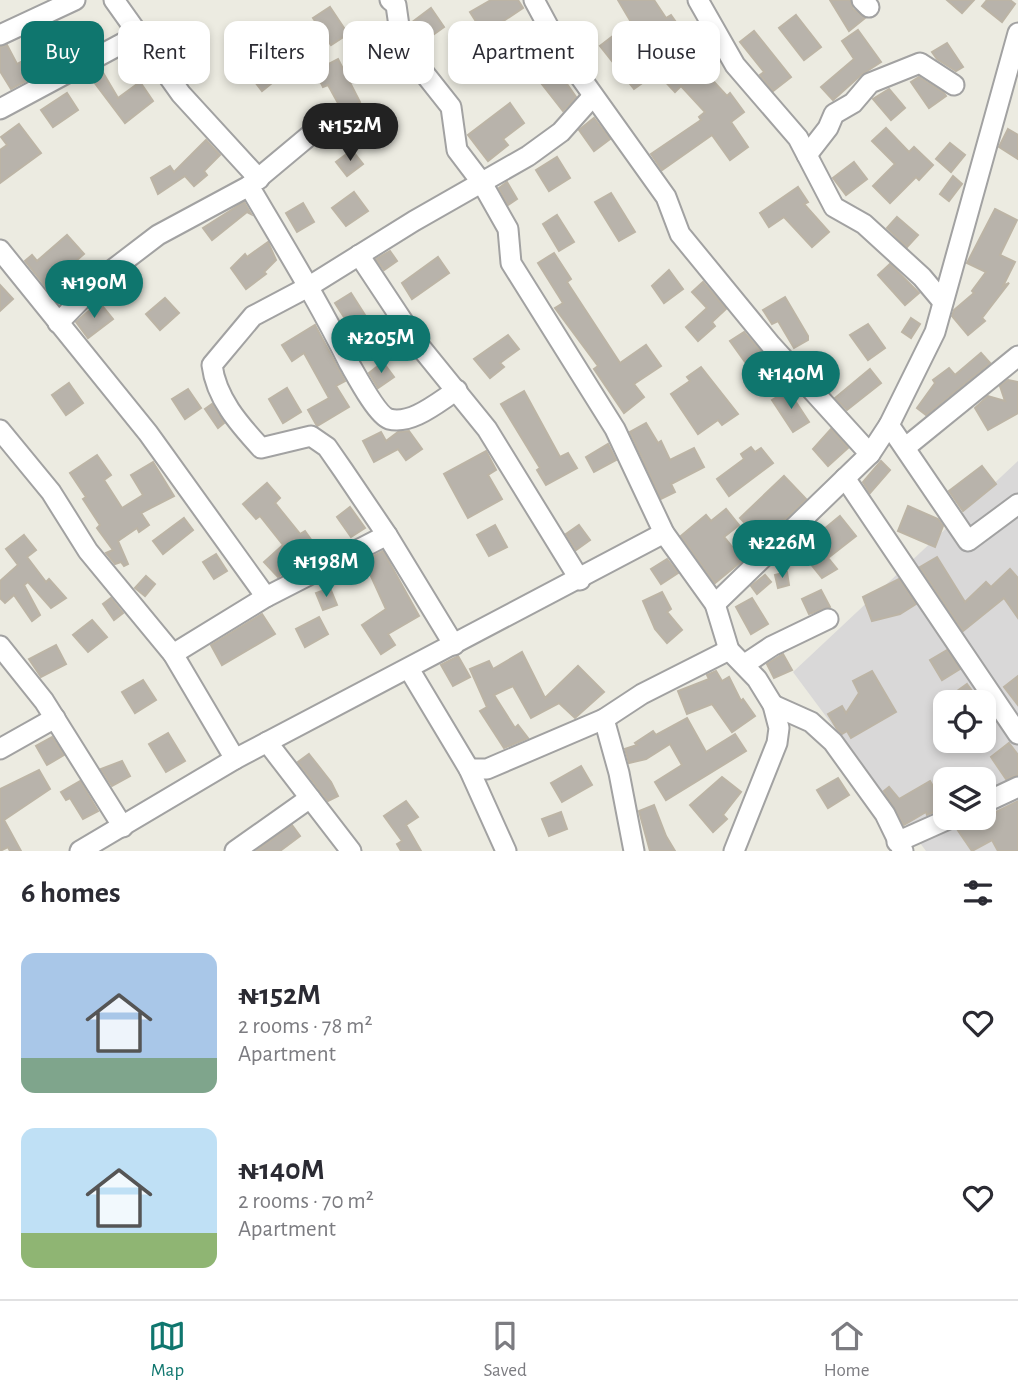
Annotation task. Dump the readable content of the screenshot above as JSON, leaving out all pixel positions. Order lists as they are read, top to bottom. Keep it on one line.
{"page":{"chip":["Buy","Rent","Filters","New","Apartment","House"],"price":["₦152M","₦190M","₦205M","₦140M","₦226M","₦198M"],"heading":"6 homes","list":[{"name":"₦152M","note":"2 rooms · 78 m² · Apartment"},{"name":"₦140M","note":"2 rooms · 70 m² · Apartment"}],"tabs":["Map","Saved","Home"]}}
